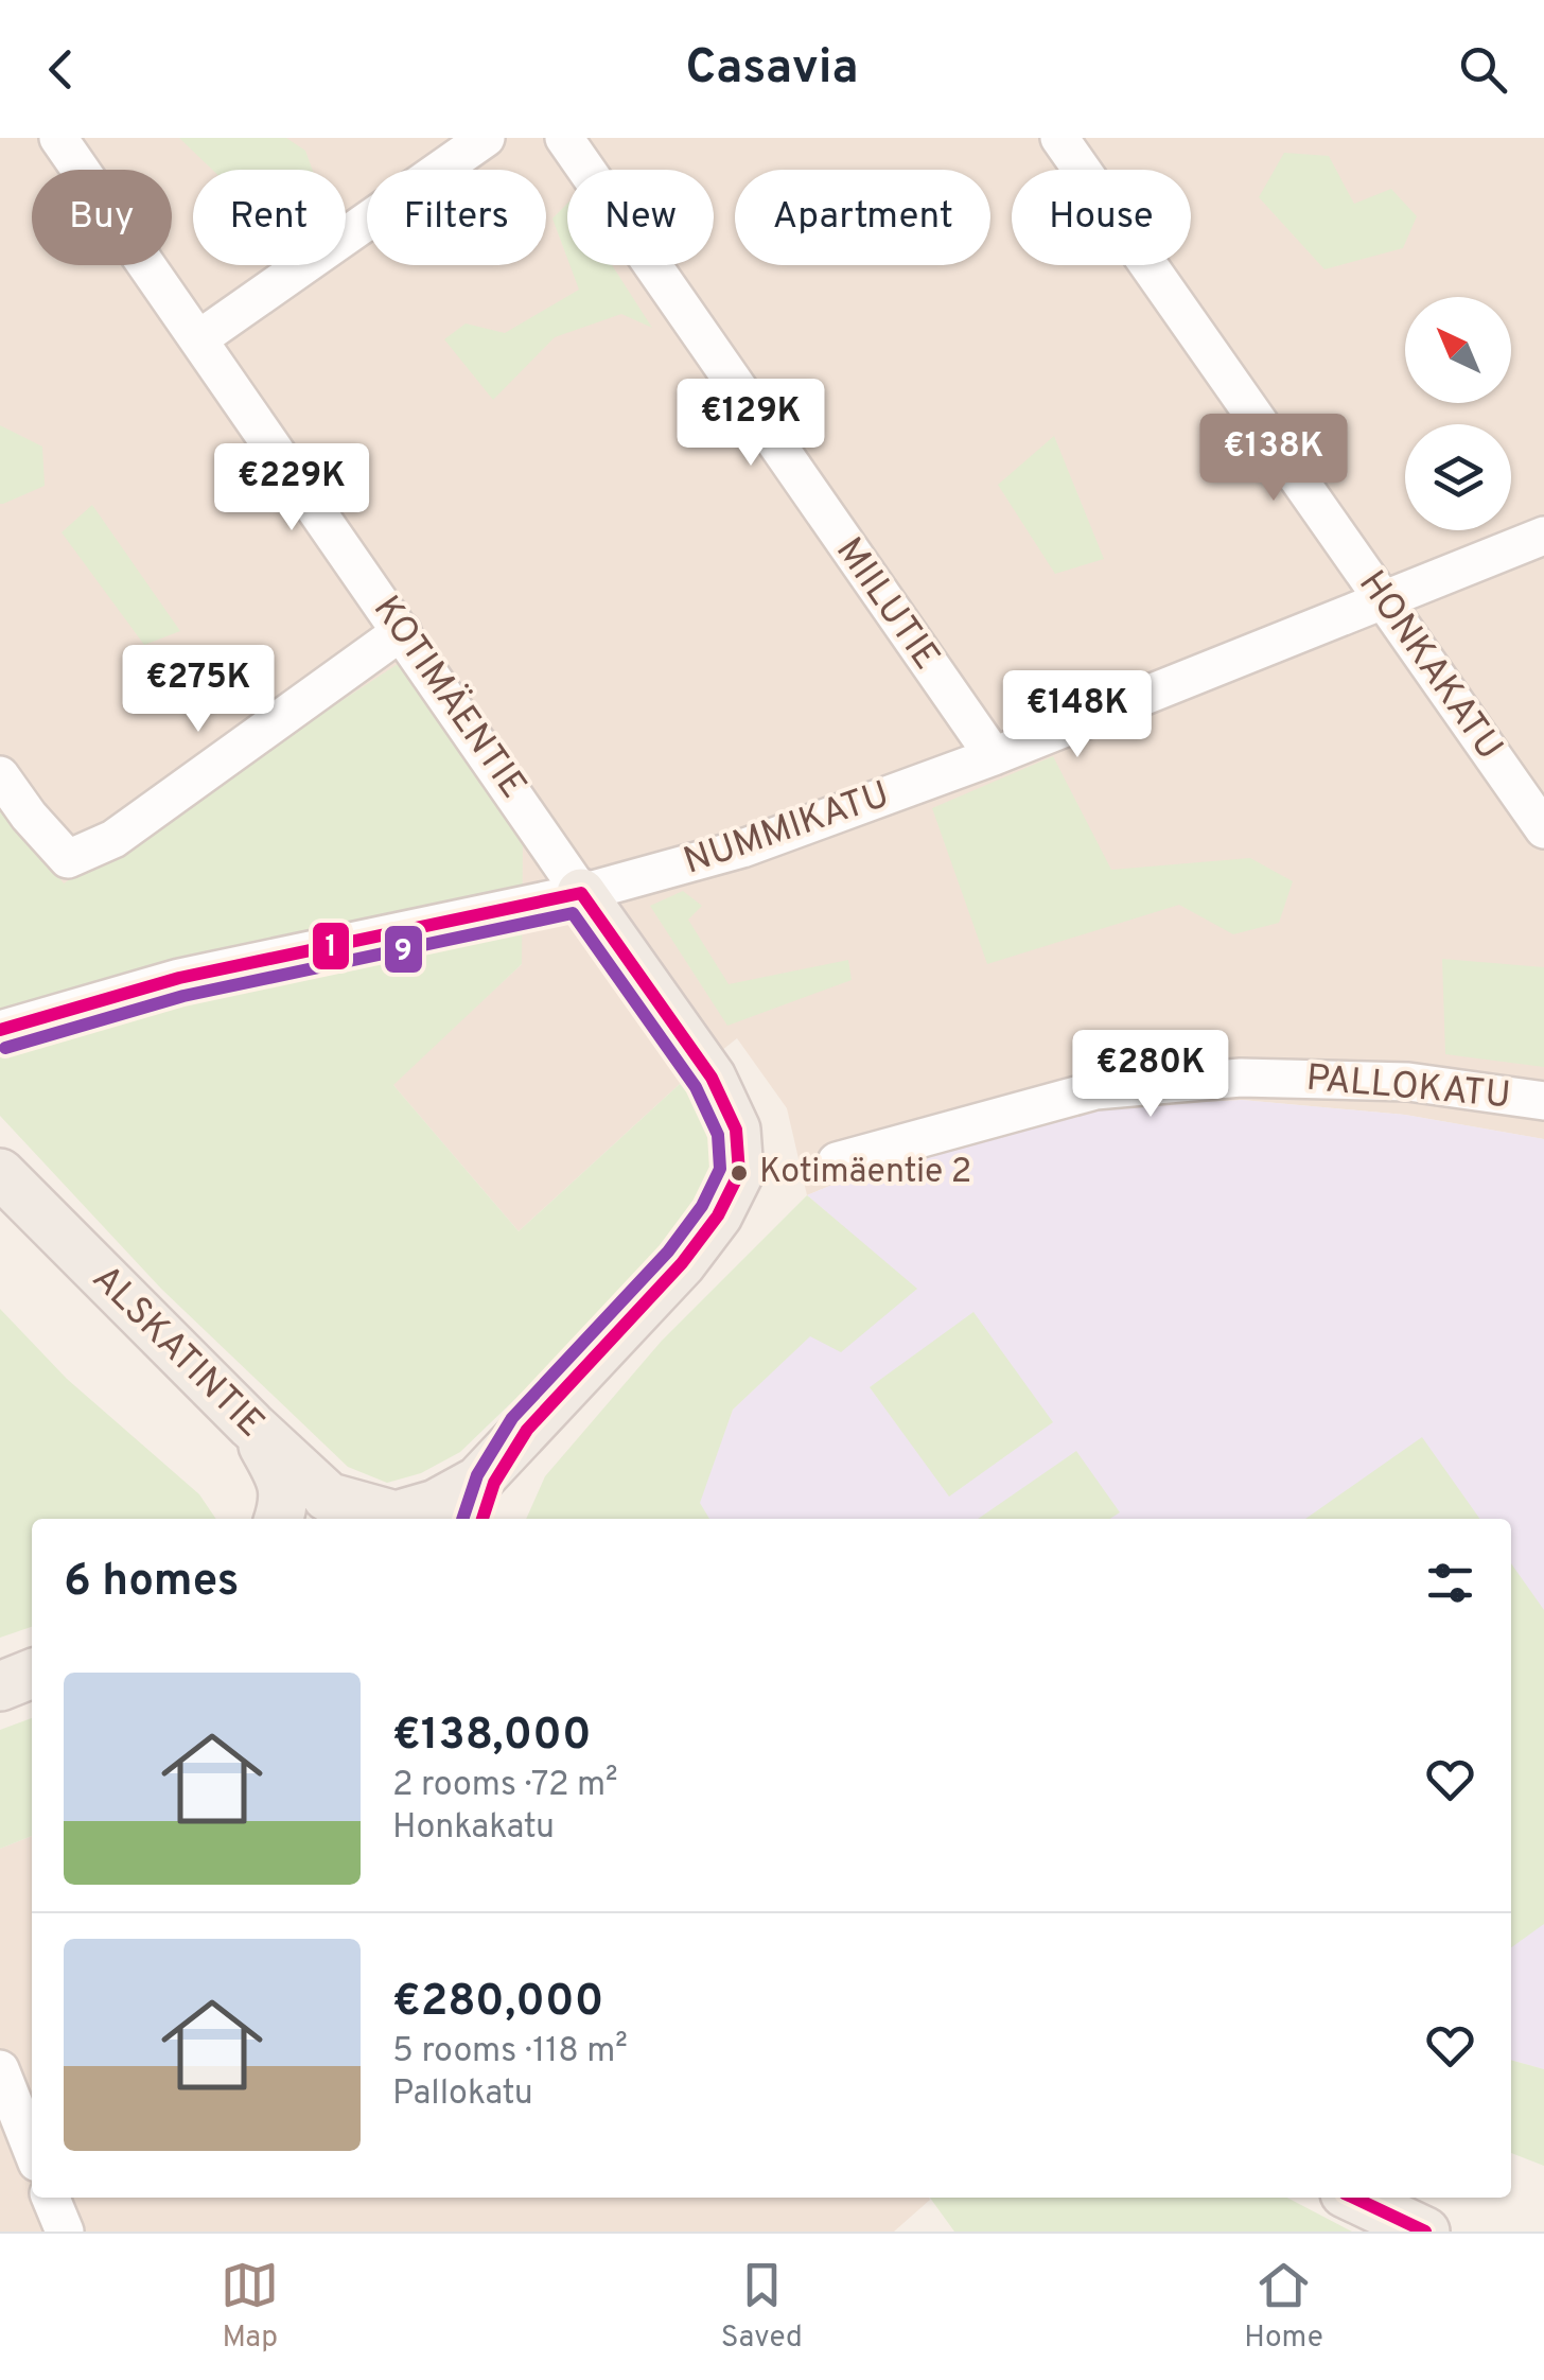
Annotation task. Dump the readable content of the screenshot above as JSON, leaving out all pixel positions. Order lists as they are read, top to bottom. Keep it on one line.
{"streets":{"main road":["ALSKATINTIE"],"street":["MIILUTIE","HONKAKATU","KOTIMÄENTIE","NUMMIKATU","PALLOKATU"]},"crossings":[["MIILUTIE","NUMMIKATU"],["HONKAKATU","NUMMIKATU"],["KOTIMÄENTIE","NUMMIKATU"]],"places":["Kotimäentie 2"],"lines":["transit line 1","transit line 9"],"north":"top left","page":{"header":"Casavia","chip":["Buy","Rent","Filters","New","Apartment","House"],"price":["€129K","€138K","€229K","€275K","€148K","€280K"],"heading":"6 homes","list":[{"name":"€138,000","note":"2 rooms · 72 m² · Honkakatu"},{"name":"€280,000","note":"5 rooms · 118 m² · Pallokatu"}],"tabs":["Map","Saved","Home"]}}
